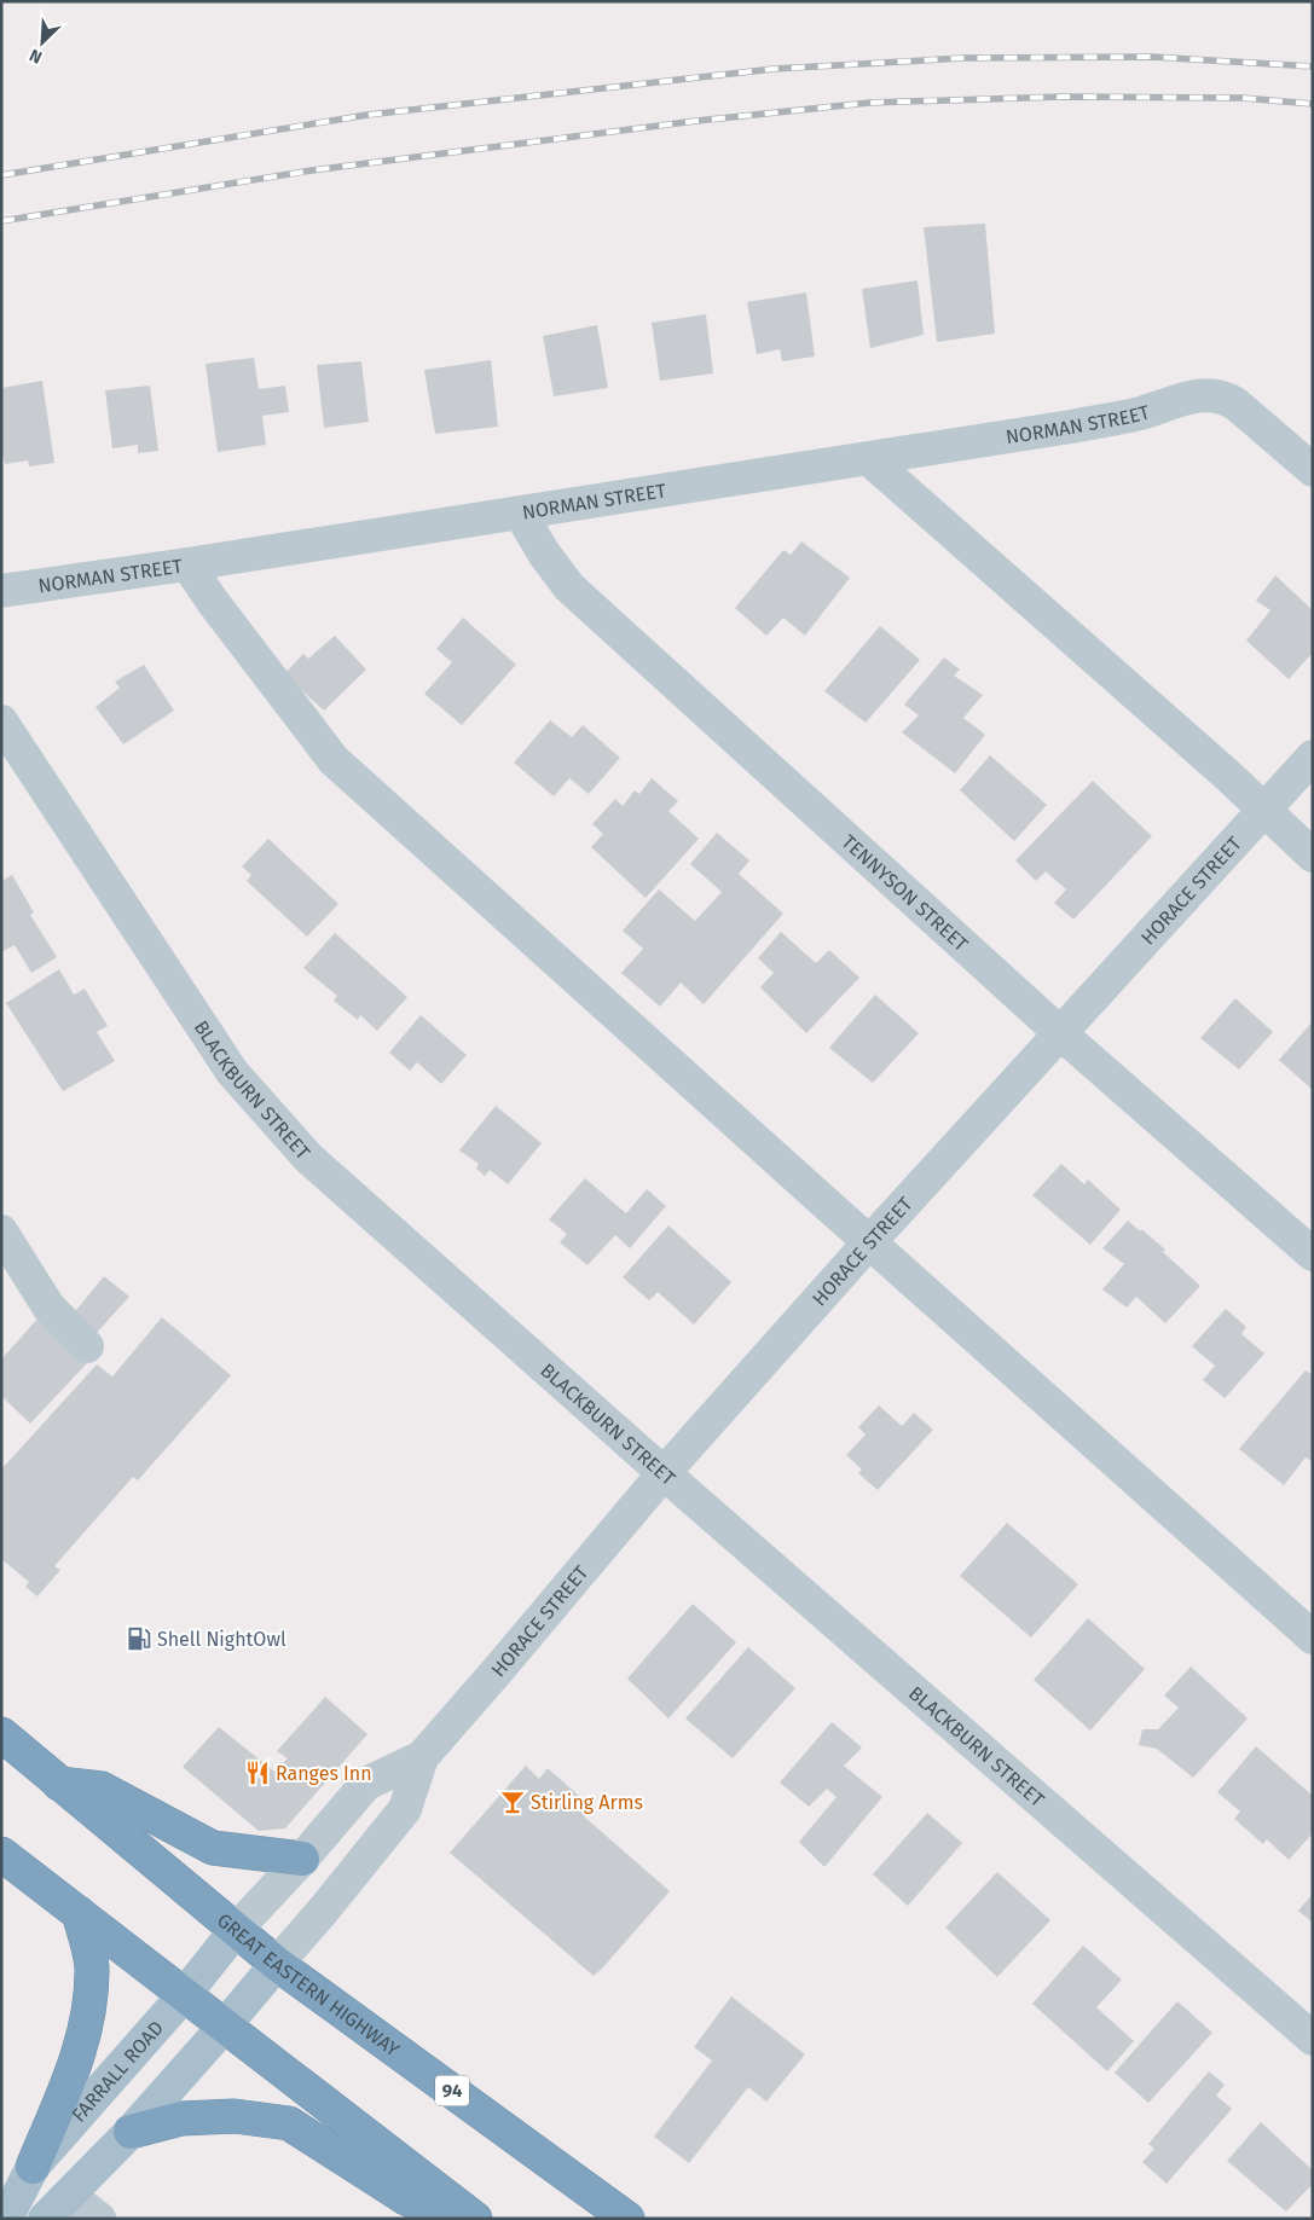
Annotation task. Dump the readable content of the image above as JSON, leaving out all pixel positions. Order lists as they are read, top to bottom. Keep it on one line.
{"streets":{"highway":["GREAT EASTERN HIGHWAY","94"],"main road":["FARRALL ROAD"],"street":["NORMAN STREET","HORACE STREET","TENNYSON STREET","BLACKBURN STREET"]},"crossings":[["NORMAN STREET","TENNYSON STREET"],["HORACE STREET","TENNYSON STREET"],["HORACE STREET","BLACKBURN STREET"],["HORACE STREET","GREAT EASTERN HIGHWAY"],["HORACE STREET","FARRALL ROAD"],["GREAT EASTERN HIGHWAY","FARRALL ROAD"]],"places":{"fuel station":["Shell NightOwl"],"restaurant":["Ranges Inn"],"bar":["Stirling Arms"]},"north":"bottom left"}
